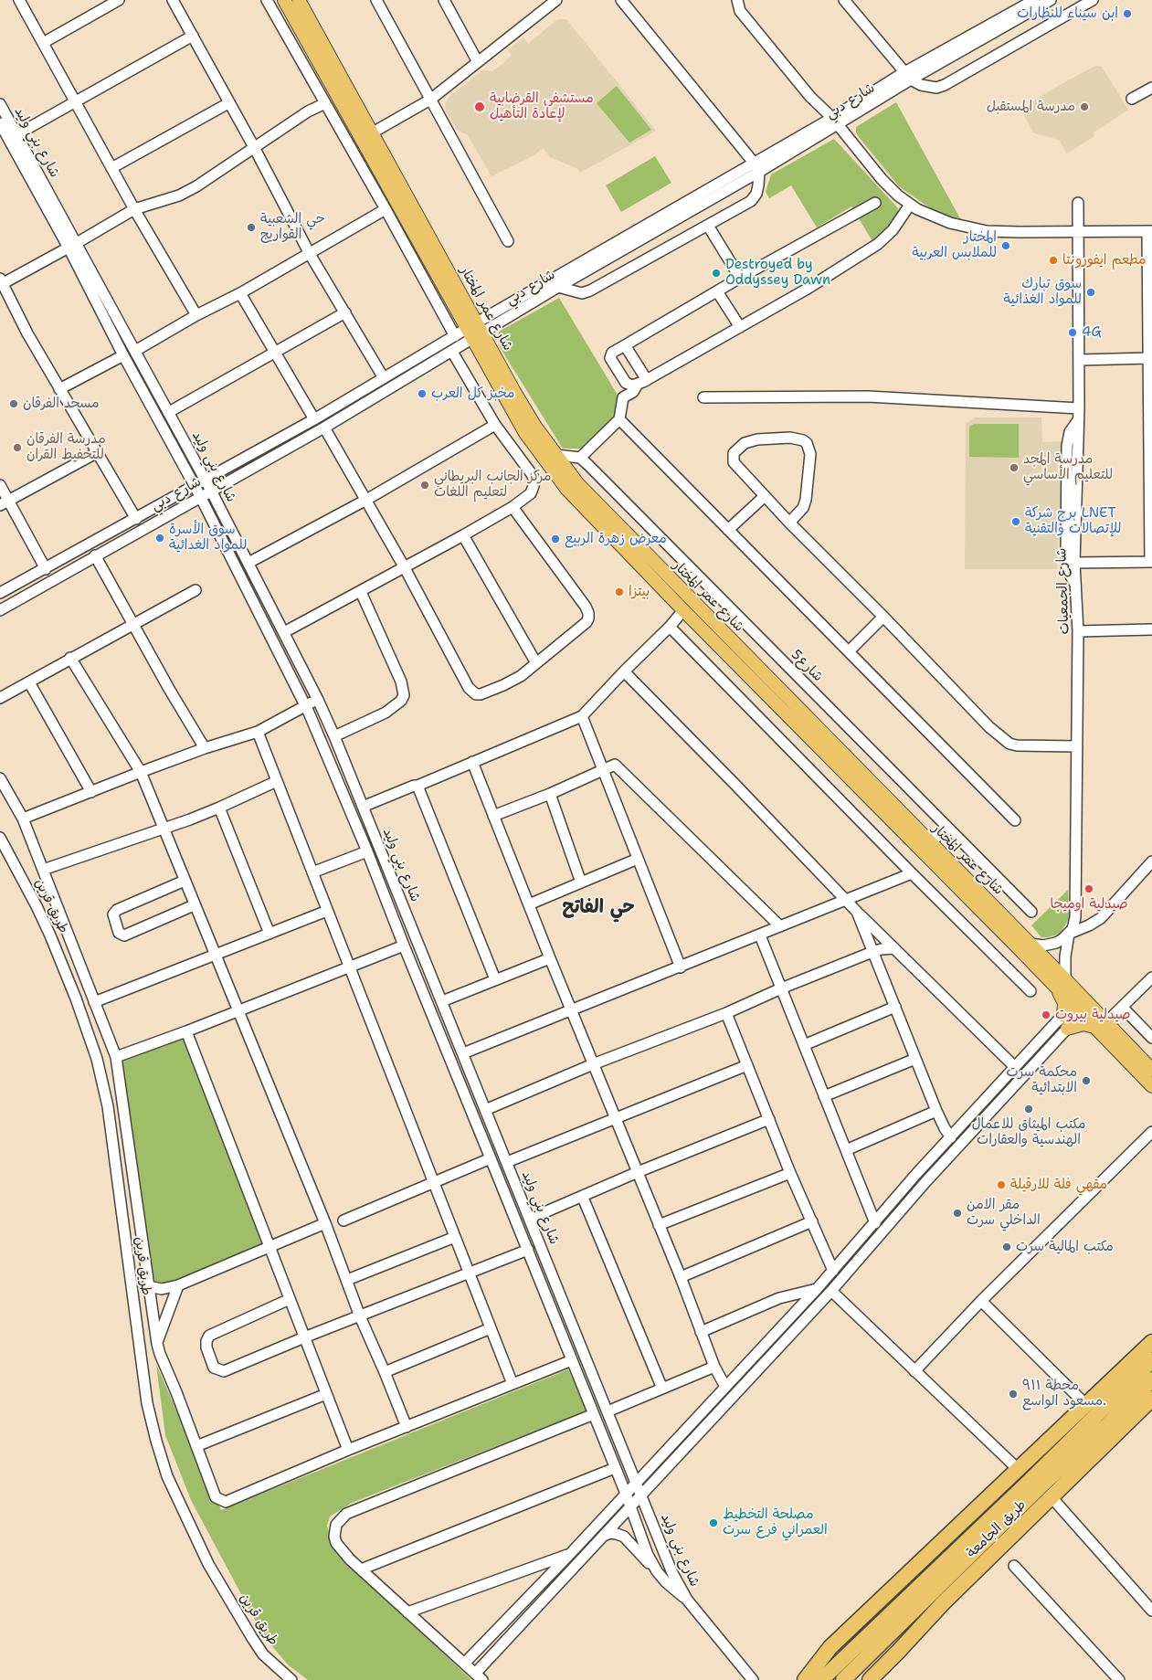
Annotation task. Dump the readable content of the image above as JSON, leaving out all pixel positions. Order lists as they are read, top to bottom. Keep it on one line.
{"streets":{"highway":["طريق الجامعة"],"main road":["شارع عمر المختار"],"street":["شارع دبي","شارع بني وليد","شارع الجمعيات","شارع5","طريق قرين"]},"crossings":[["شارع دبي","شارع بني وليد"],["شارع دبي","شارع عمر المختار"],["شارع عمر المختار","شارع الجمعيات"]],"districts":["حي الفاتح"],"places":["ابن سيناء للنظارات","مستشفي القرضابية لإعادة التأهيل","مدرسة المستقبل","حي الشعبية القواريج","المختار للملابس العربية","مطعم ايفورونتا","Destroyed by Oddyssey Dawn","سوق تبارك للمواد الغذائية","4G","مخبز كل العرب","مسحد الفرقان","مدرسة الفرقان للتحفيط القران","مدرسة المجد للتعليم الأساسي","مركز الجانب البريطاني لتعليم اللغات","برج شركة LNET للإتصالات والتقنية","سوق الأسرة للمواد الغدائية","معرض زهرة الربيع","بيتزا","صيدلية اوميجا","صيدلية بيروت","محكمة سرت الابتدائية","مكتب الميثاق للاعمال الهندسية والعقارات","مقهي فلة للارقيلة","مقر الامن الداخلي سرت","مكتب المالية سرت","محطة ٩١١ مسعود الواسع.","مصلحة التخطيط العمراني فرع سرت"]}
